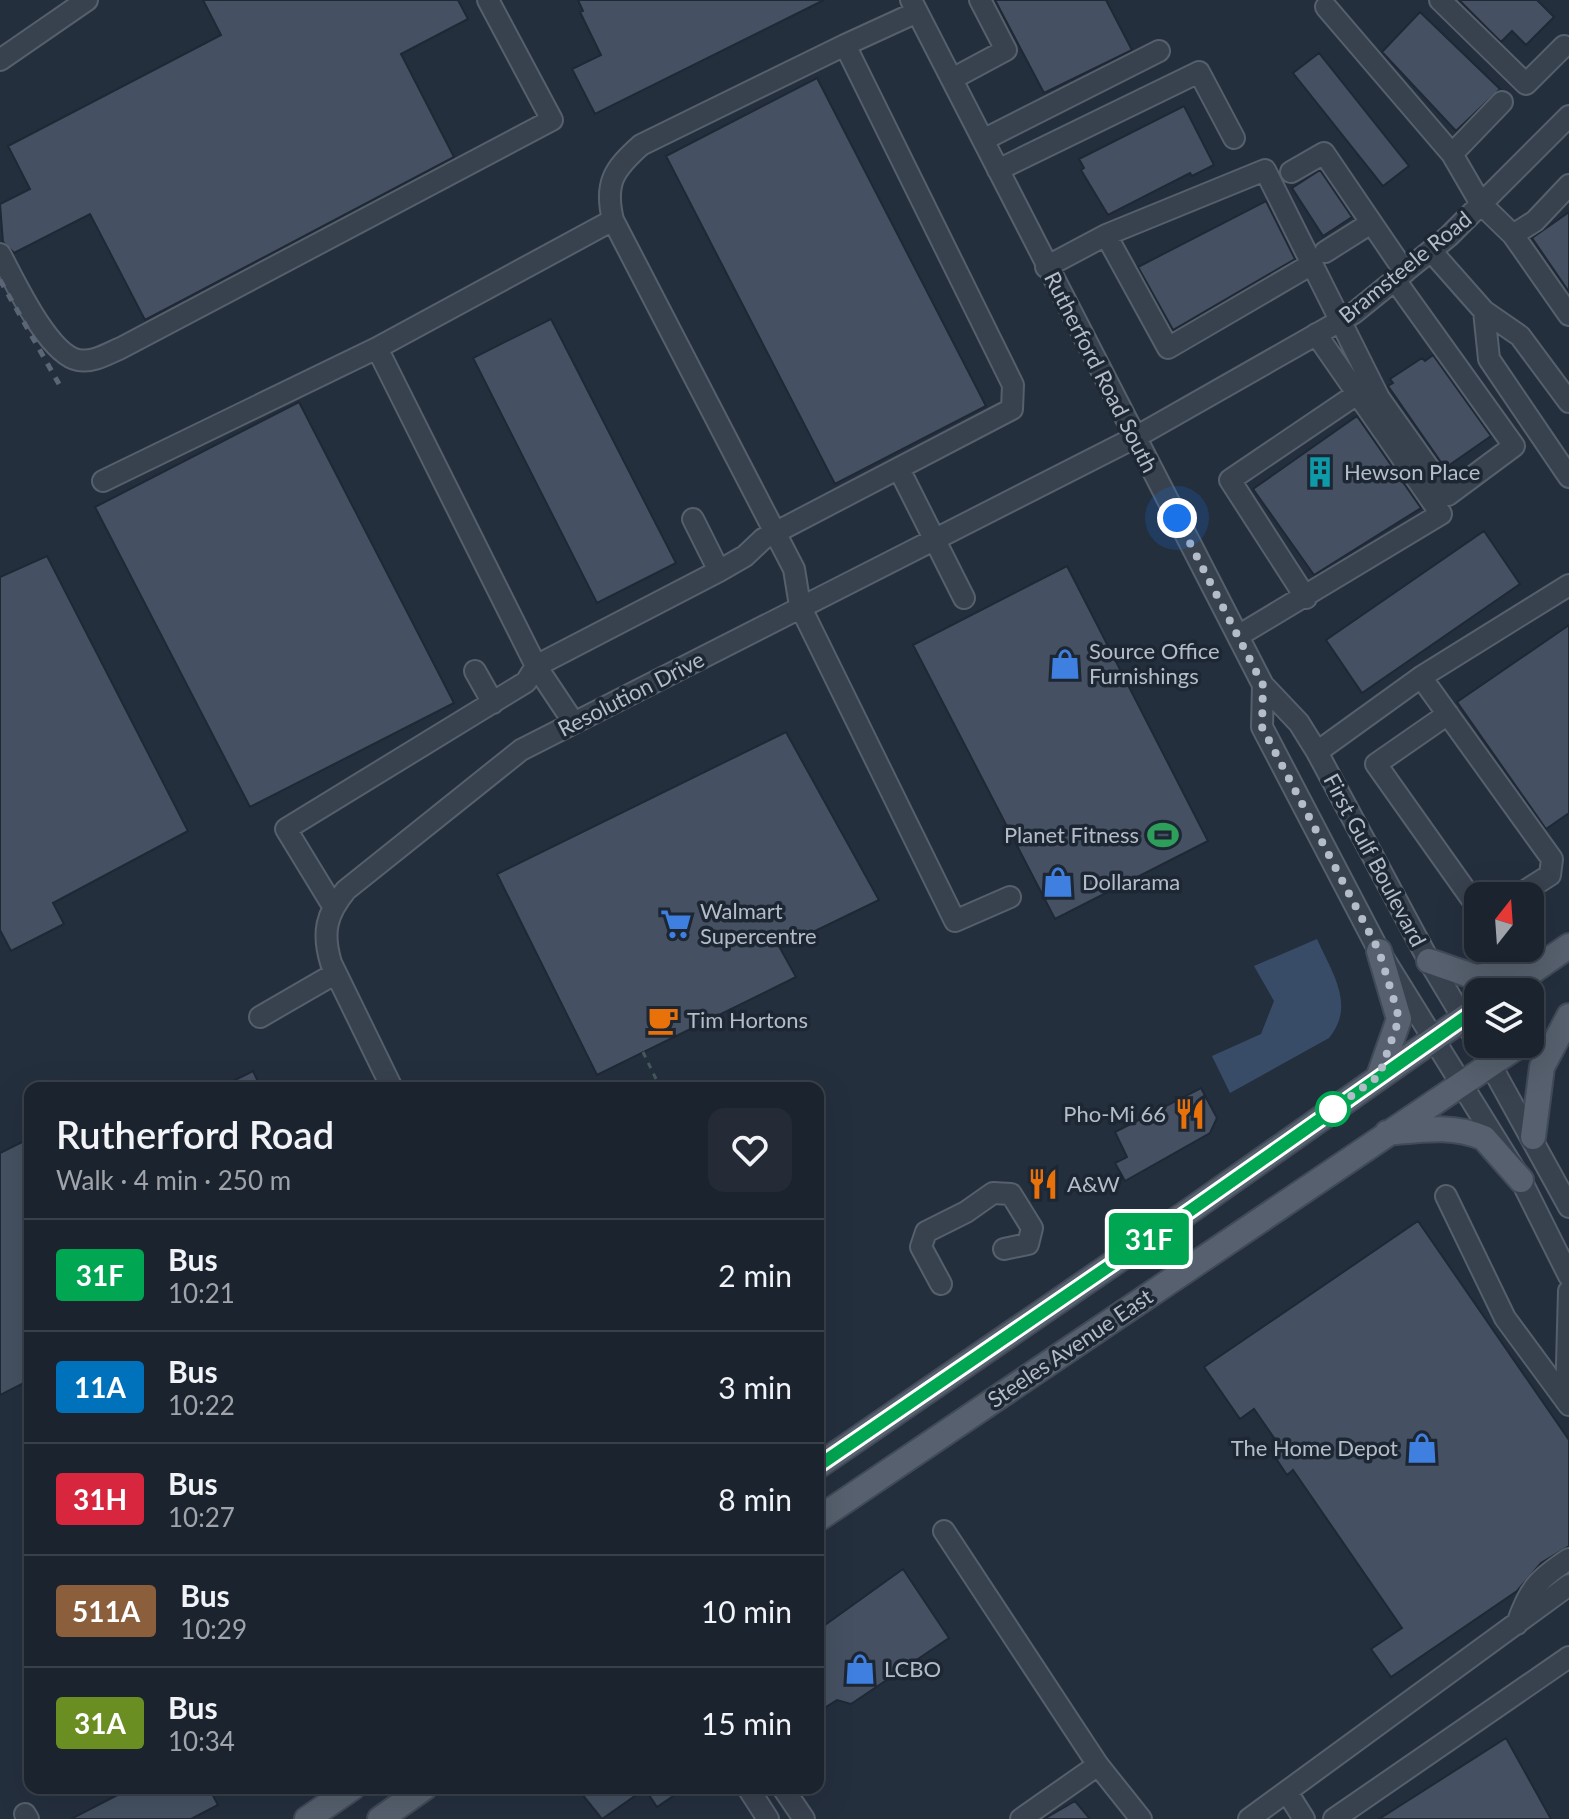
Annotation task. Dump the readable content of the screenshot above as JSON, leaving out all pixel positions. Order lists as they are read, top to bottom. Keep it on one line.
{"streets":{"main road":["Steeles Avenue East"],"street":["Bramsteele Road","Rutherford Road South","Resolution Drive","First Gulf Boulevard"]},"crossings":[["Bramsteele Road","Rutherford Road South"],["Bramsteele Road","Resolution Drive"],["Rutherford Road South","Resolution Drive"],["Rutherford Road South","First Gulf Boulevard"],["Rutherford Road South","Steeles Avenue East"]],"places":{"building":["Hewson Place"],"shop":["Source Office Furnishings","Dollarama","The Home Depot","LCBO"],"sports":["Planet Fitness"],"supermarket":["Walmart Supercentre"],"cafe":["Tim Hortons"],"restaurant":["Pho-Mi 66","A&W"]},"lines":["bus line 31F"],"north":"top","page":{"on_map":"31F","heading":["Rutherford Road","Walk · 4 min · 250 m"],"list":[{"mark":"31F","name":"Bus","note":"10:21","value":"2 min"},{"mark":"11A","name":"Bus","note":"10:22","value":"3 min"},{"mark":"31H","name":"Bus","note":"10:27","value":"8 min"},{"mark":"511A","name":"Bus","note":"10:29","value":"10 min"},{"mark":"31A","name":"Bus","note":"10:34","value":"15 min"}]}}
